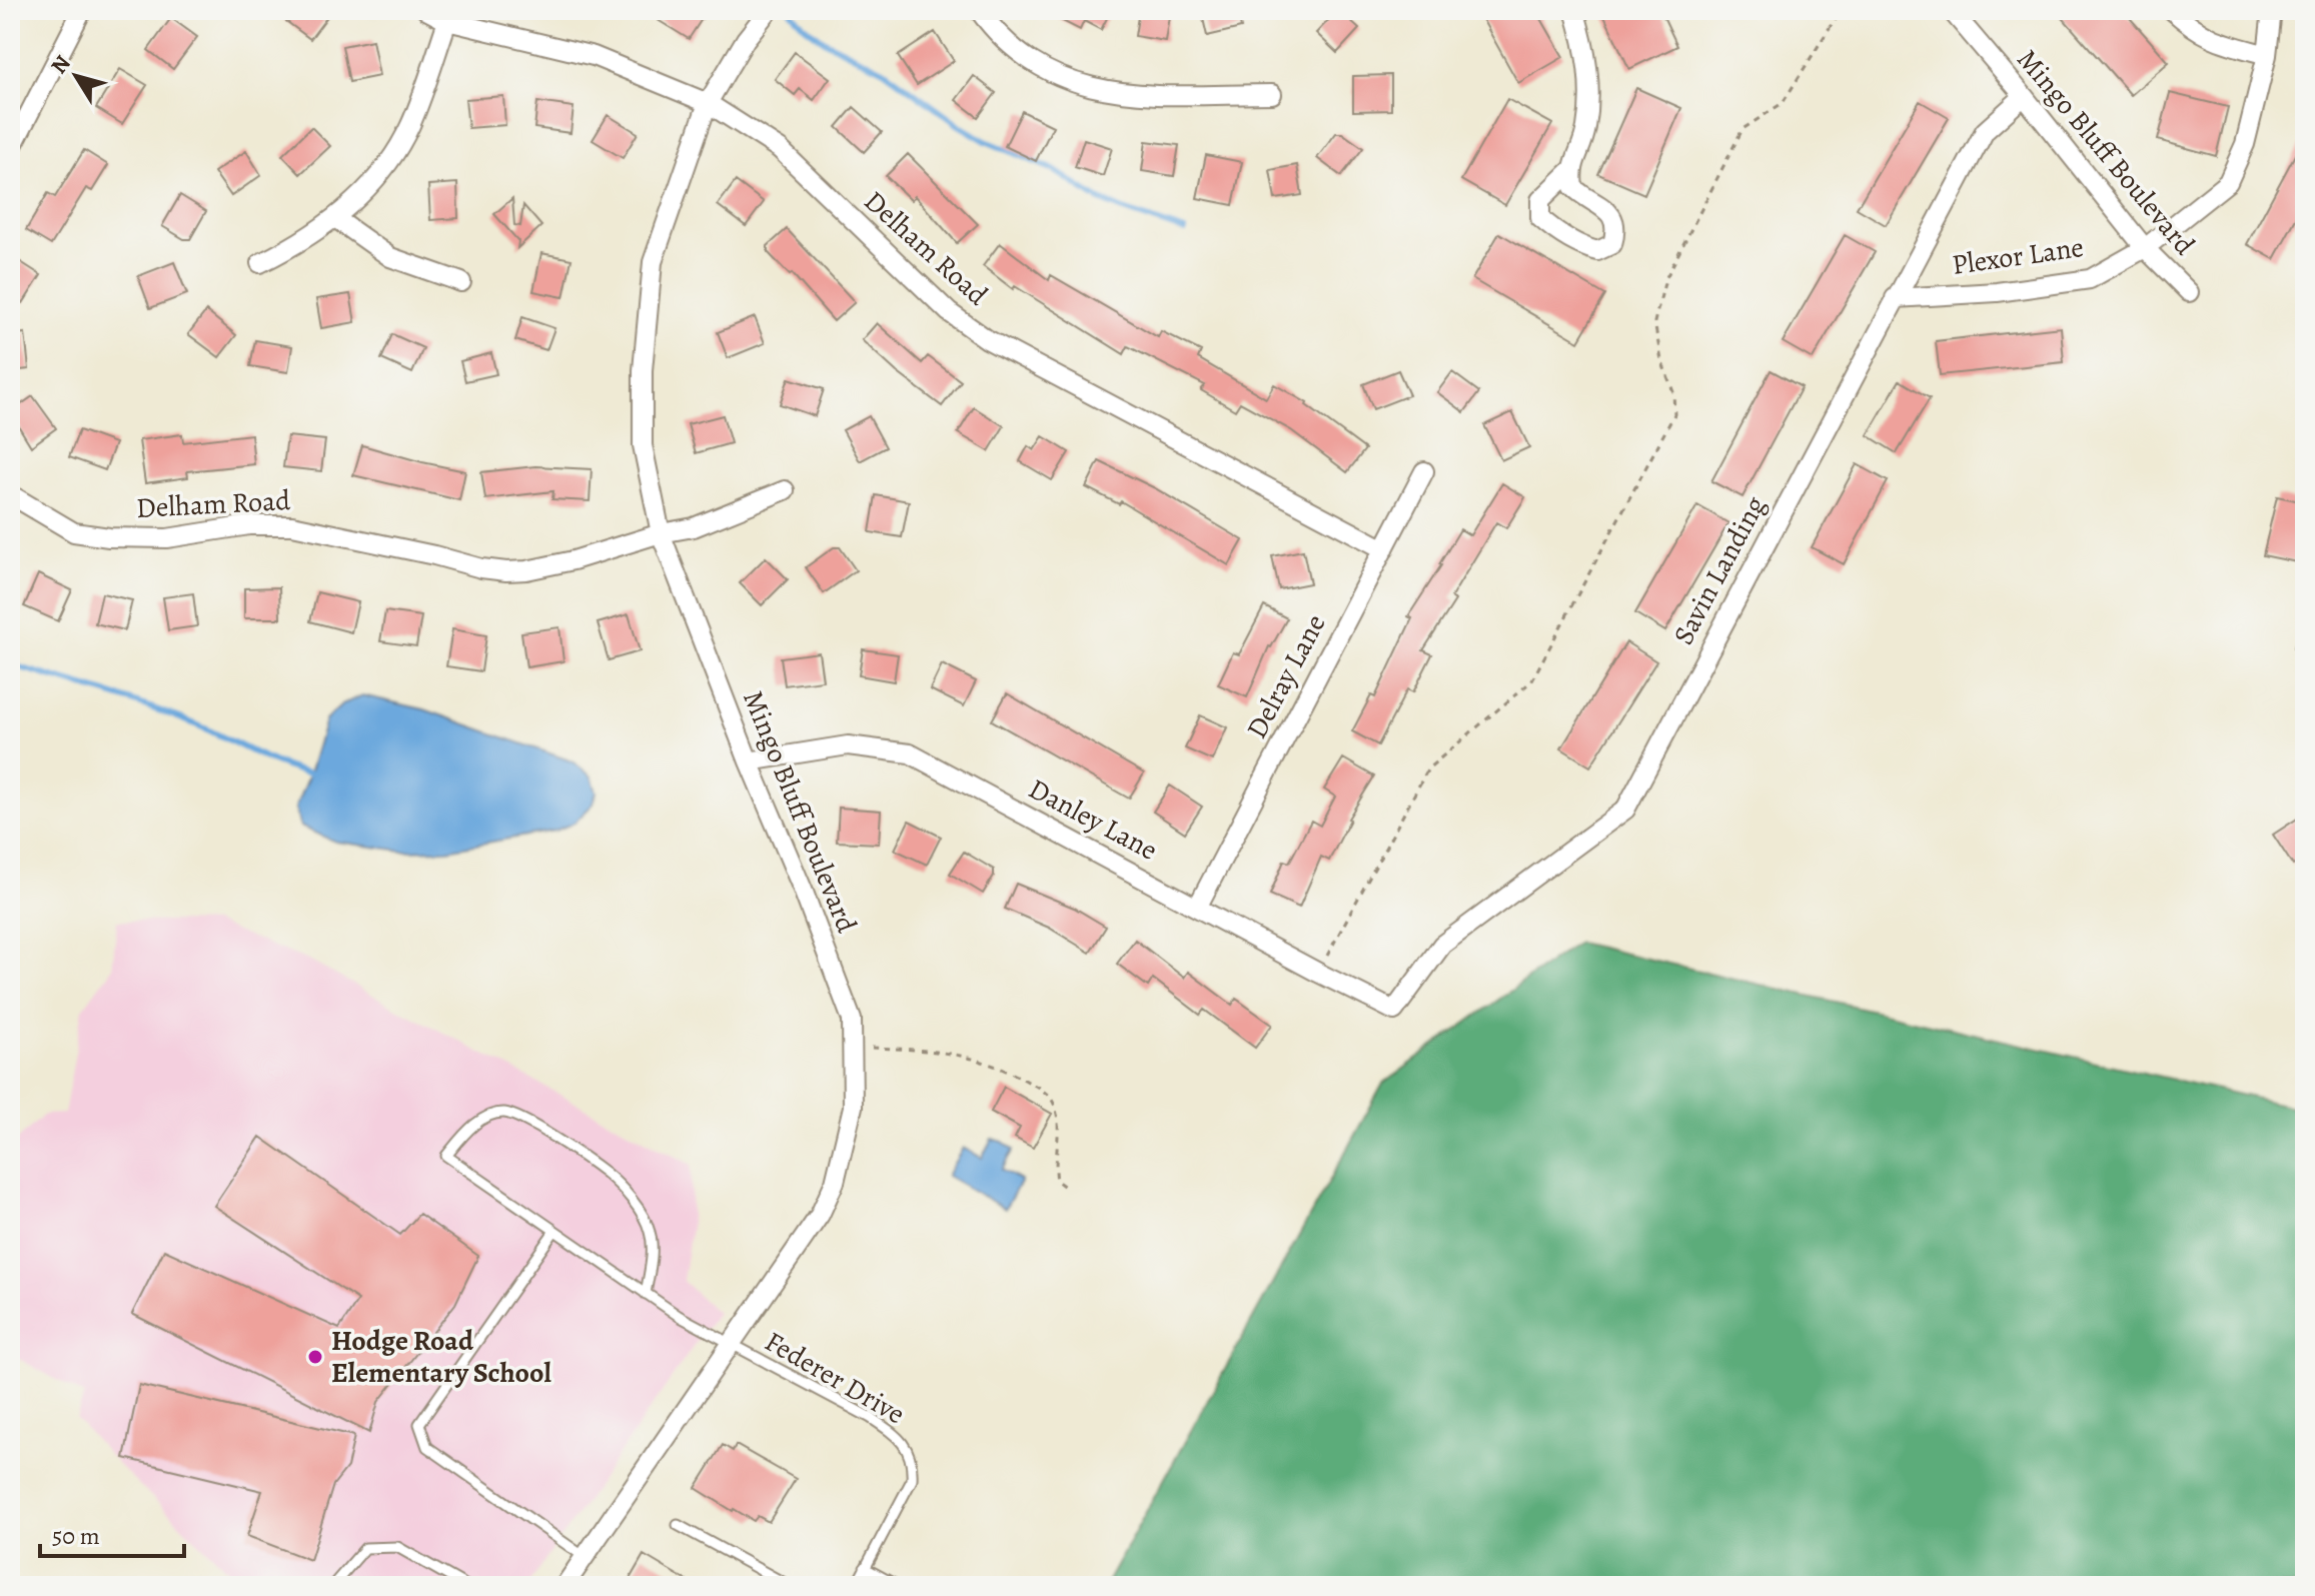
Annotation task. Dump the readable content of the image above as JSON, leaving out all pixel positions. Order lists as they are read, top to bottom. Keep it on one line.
{"streets":{"street":["Mingo Bluff Boulevard","Delham Road","Plexor Lane","Savin Landing","Delray Lane","Danley Lane"],"lane":["Federer Drive"]},"crossings":[["Mingo Bluff Boulevard","Delham Road"],["Mingo Bluff Boulevard","Plexor Lane"],["Mingo Bluff Boulevard","Savin Landing"],["Mingo Bluff Boulevard","Danley Lane"],["Mingo Bluff Boulevard","Federer Drive"],["Delham Road","Delray Lane"],["Plexor Lane","Savin Landing"],["Savin Landing","Danley Lane"],["Delray Lane","Danley Lane"]],"places":["Hodge Road Elementary School"],"scale_bar":"50 m","north":"top left"}
